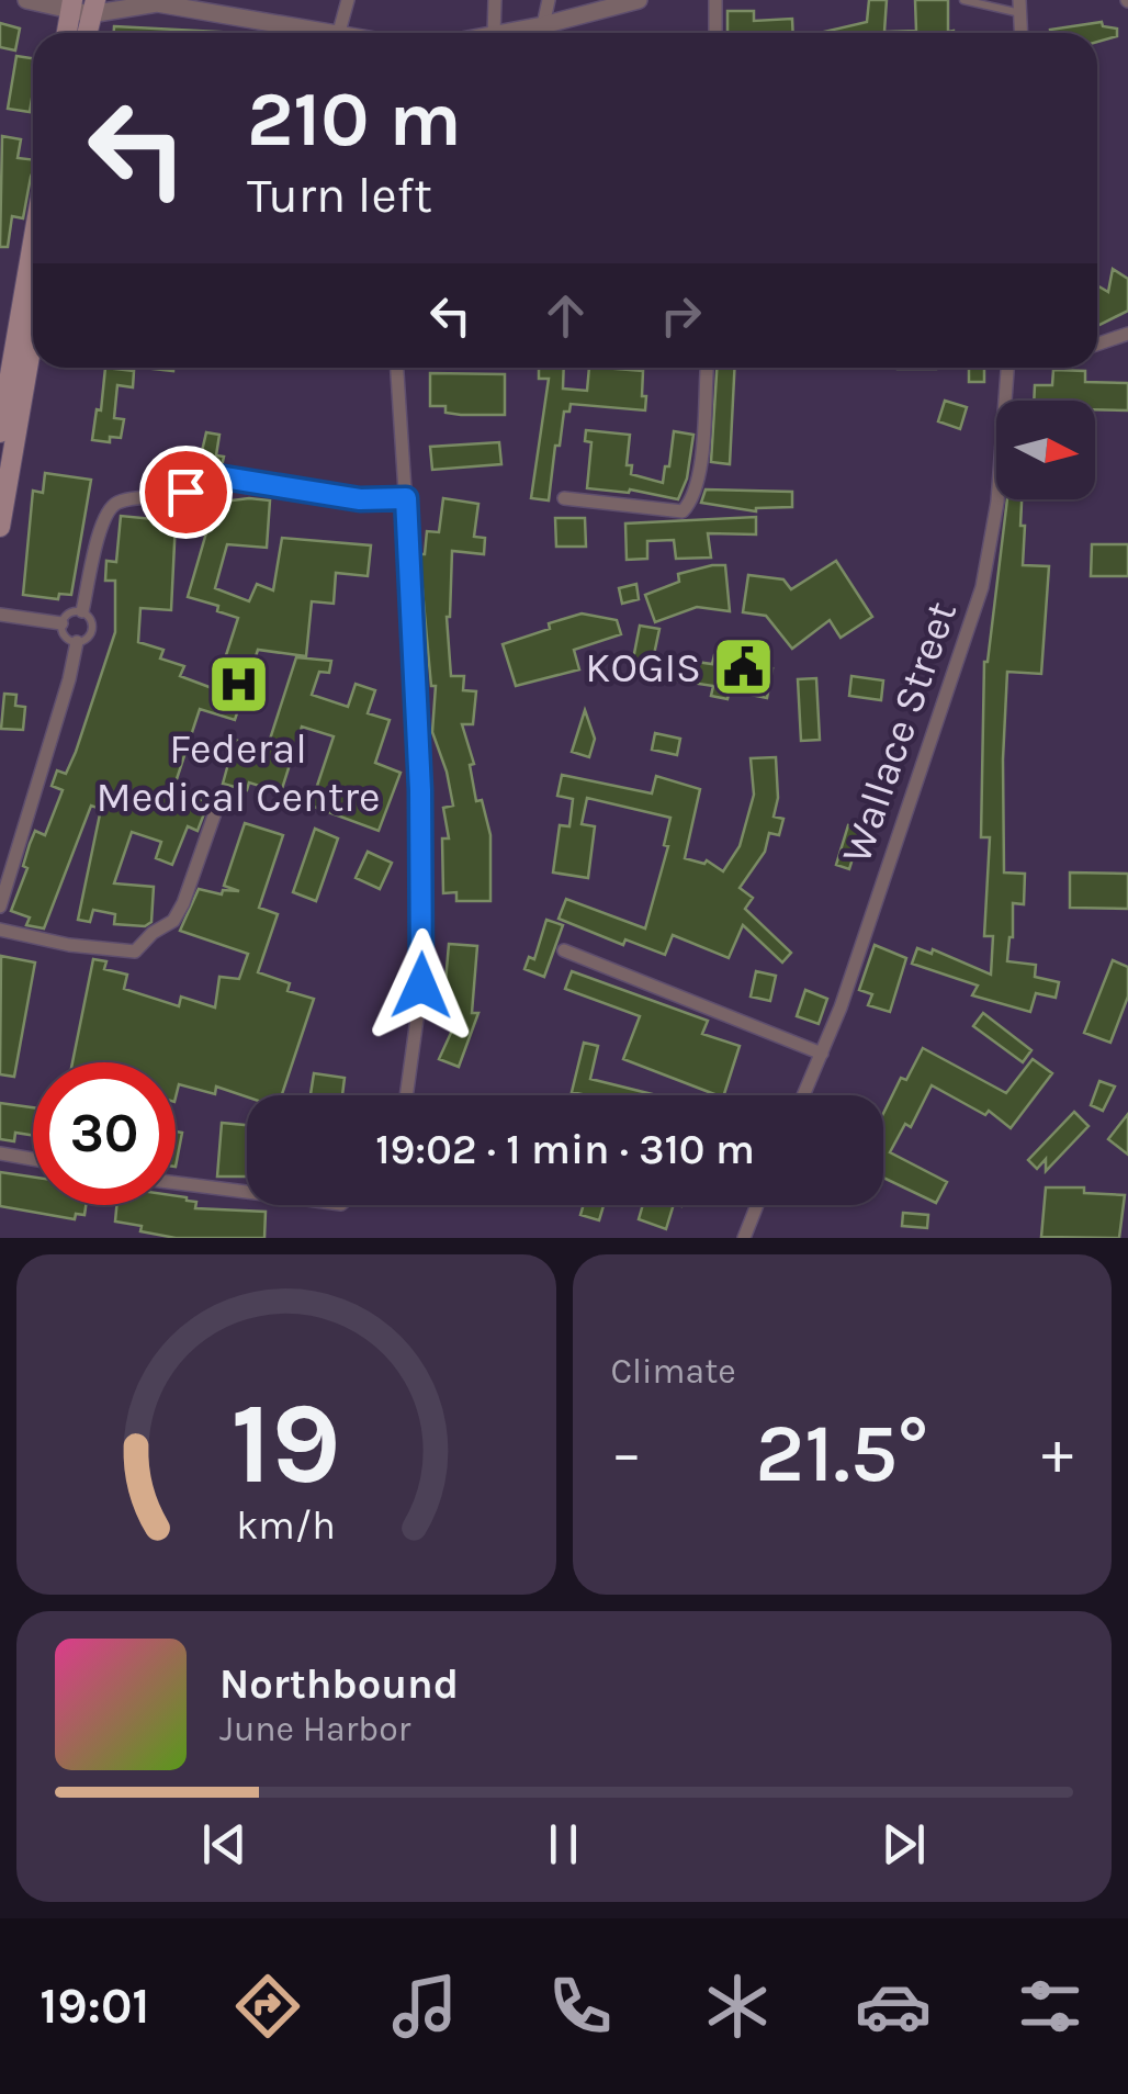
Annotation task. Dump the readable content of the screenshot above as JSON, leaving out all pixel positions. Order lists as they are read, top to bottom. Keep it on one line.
{"streets":{"street":["Wallace Street"]},"places":{"public building":["KOGIS"],"hospital":["Federal Medical Centre"]},"north":"right","page":{"turn":["210 m","Turn left"],"limit":"30","trip":"19:02 · 1 min · 310 m","tile":"Climate","heat":["−","21.5°","+"],"song":["Northbound","June Harbor"],"tabs":"19:01","gauge":["19","km/h"]}}
